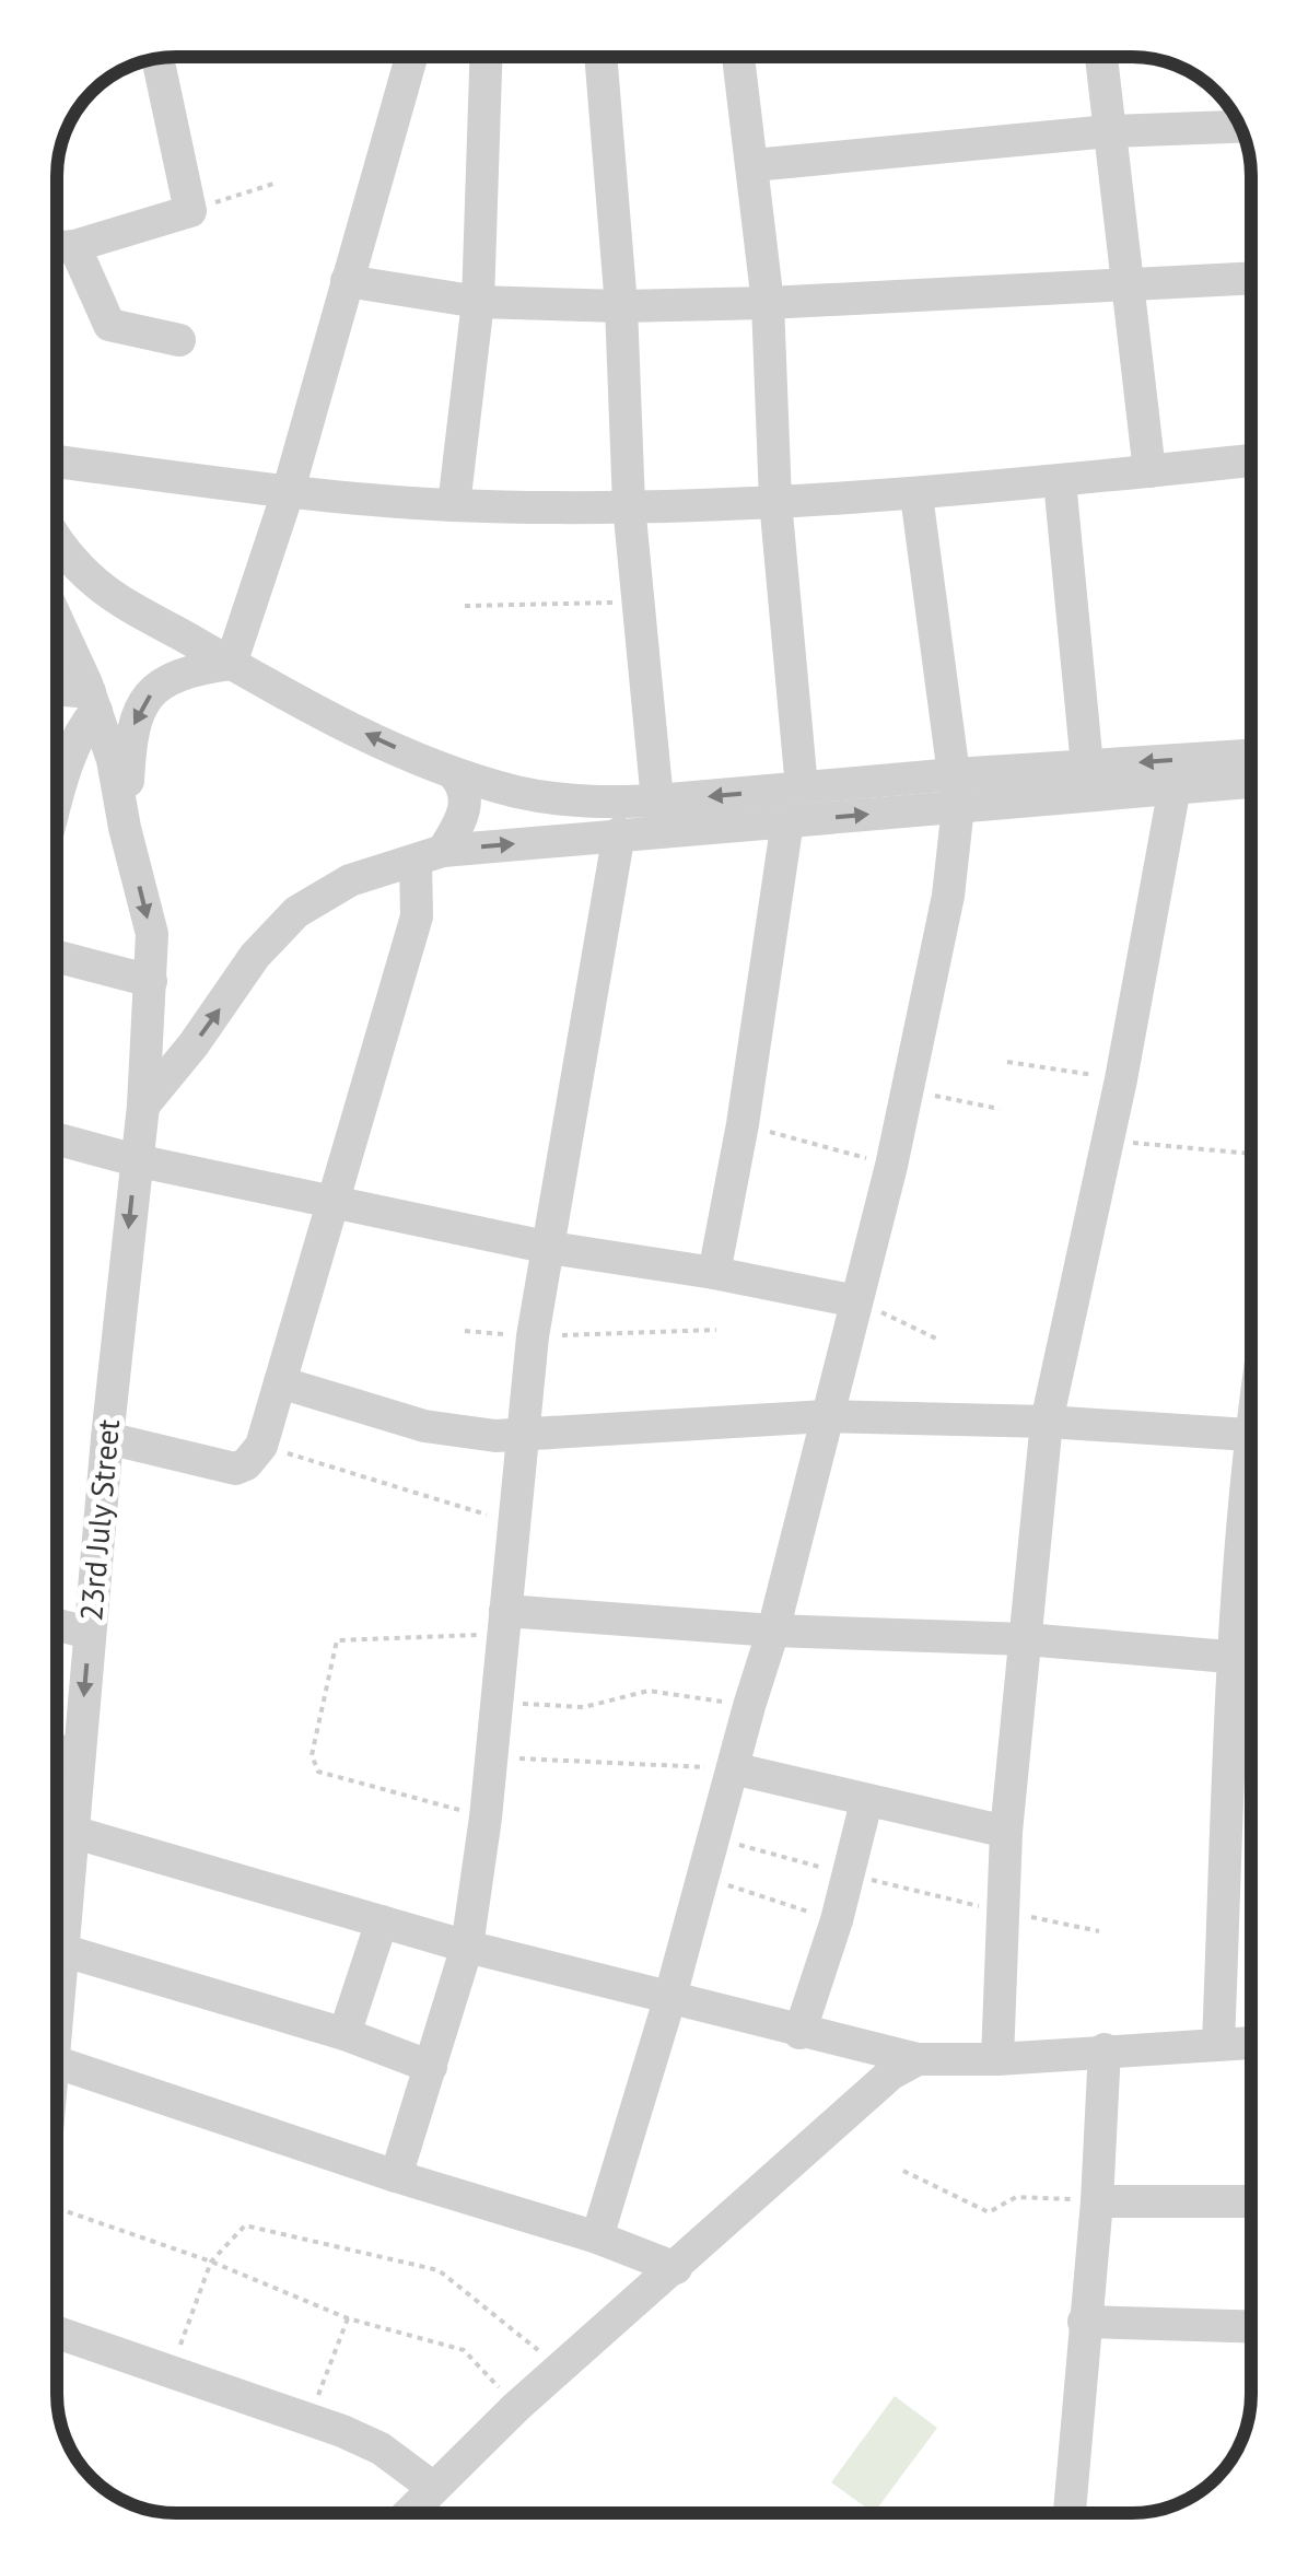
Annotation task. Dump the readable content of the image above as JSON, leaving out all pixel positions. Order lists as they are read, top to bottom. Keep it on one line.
{"streets":{"street":["23rd July Street"]}}
